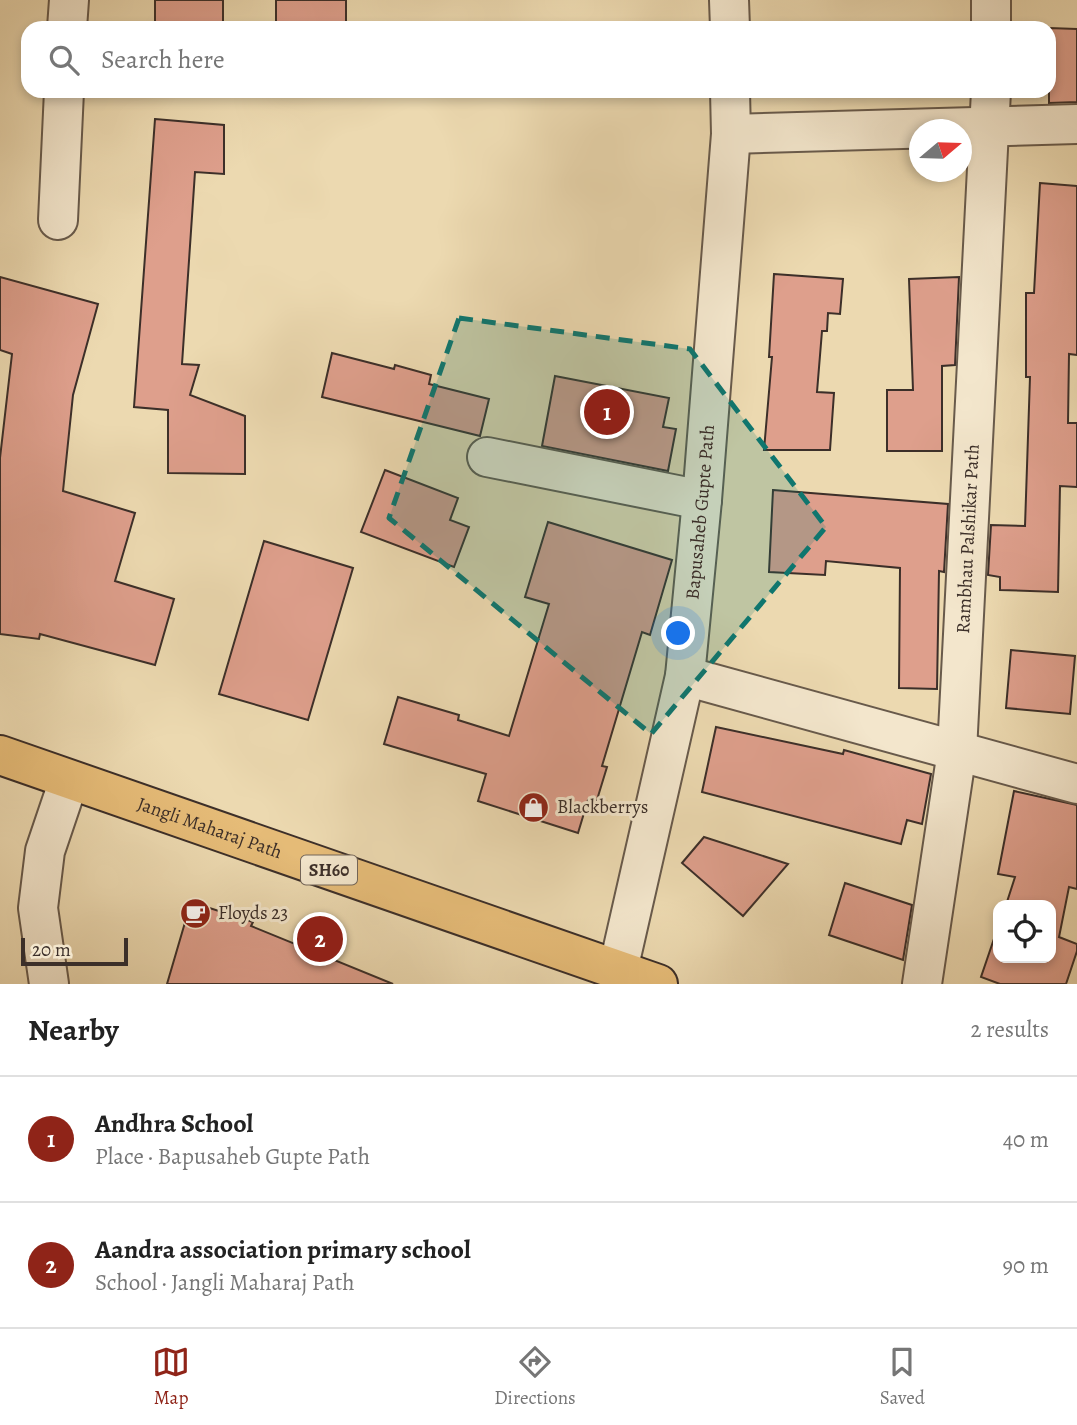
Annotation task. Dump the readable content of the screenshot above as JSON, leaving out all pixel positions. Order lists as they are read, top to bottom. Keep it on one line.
{"streets":{"main road":["Jangli Maharaj Path","SH60"],"street":["Bapusaheb Gupte Path","Rambhau Palshikar Path"]},"crossings":[["Bapusaheb Gupte Path","Jangli Maharaj Path"]],"places":{"shop":["Blackberrys"],"cafe":["Floyds 23"]},"scale_bar":"20 m","north":"right","page":{"search":"Search here","pins":["1","2"],"scale":"20 m","heading":["Nearby","2 results"],"list":[{"mark":"1","name":"Andhra School","note":"Place · Bapusaheb Gupte Path","value":"40 m"},{"mark":"2","name":"Aandra association primary school","note":"School · Jangli Maharaj Path","value":"90 m"}],"nav":["Map","Directions","Saved"]}}
